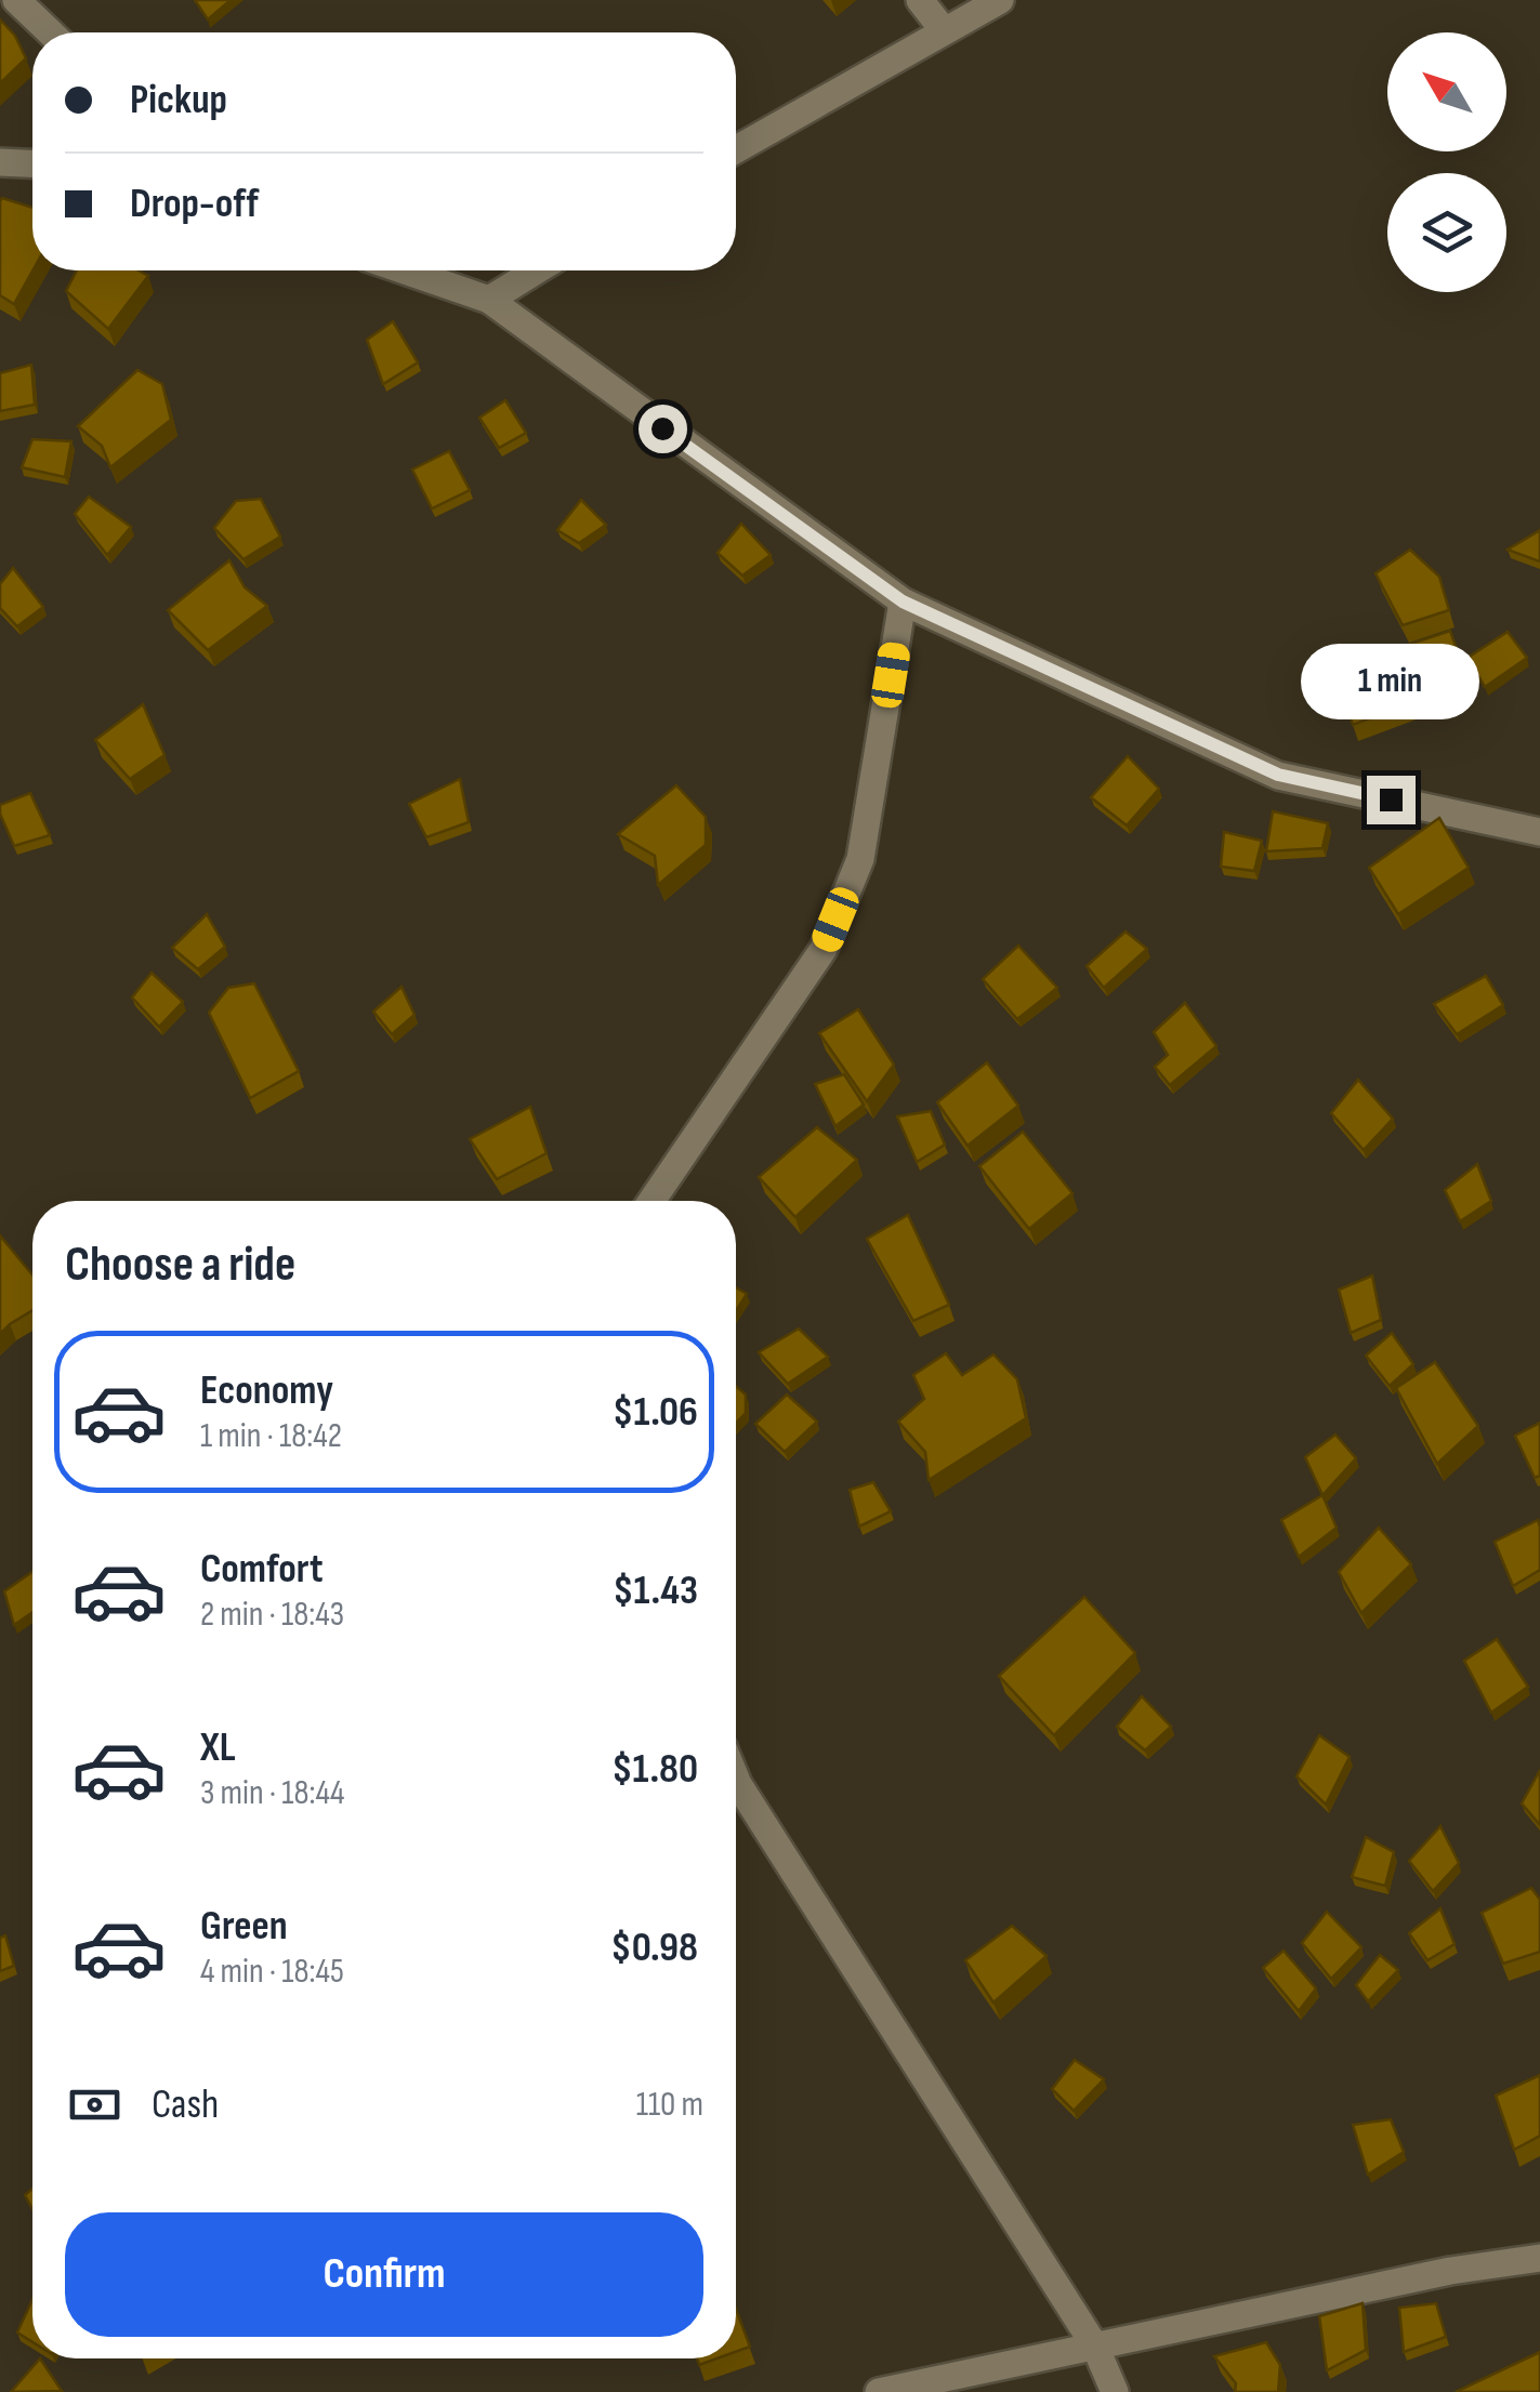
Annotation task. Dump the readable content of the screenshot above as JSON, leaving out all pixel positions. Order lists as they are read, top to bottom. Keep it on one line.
{"north":"top left","page":{"banner":["Pickup","Drop-off"],"bubble":"1 min","heading":"Choose a ride","list":[{"name":"Economy","note":"1 min · 18:42","value":"$1.06"},{"name":"Comfort","note":"2 min · 18:43","value":"$1.43"},{"name":"XL","note":"3 min · 18:44","value":"$1.80"},{"name":"Green","note":"4 min · 18:45","value":"$0.98"}],"pay":["Cash","110 m"],"buttons":"Confirm"}}
